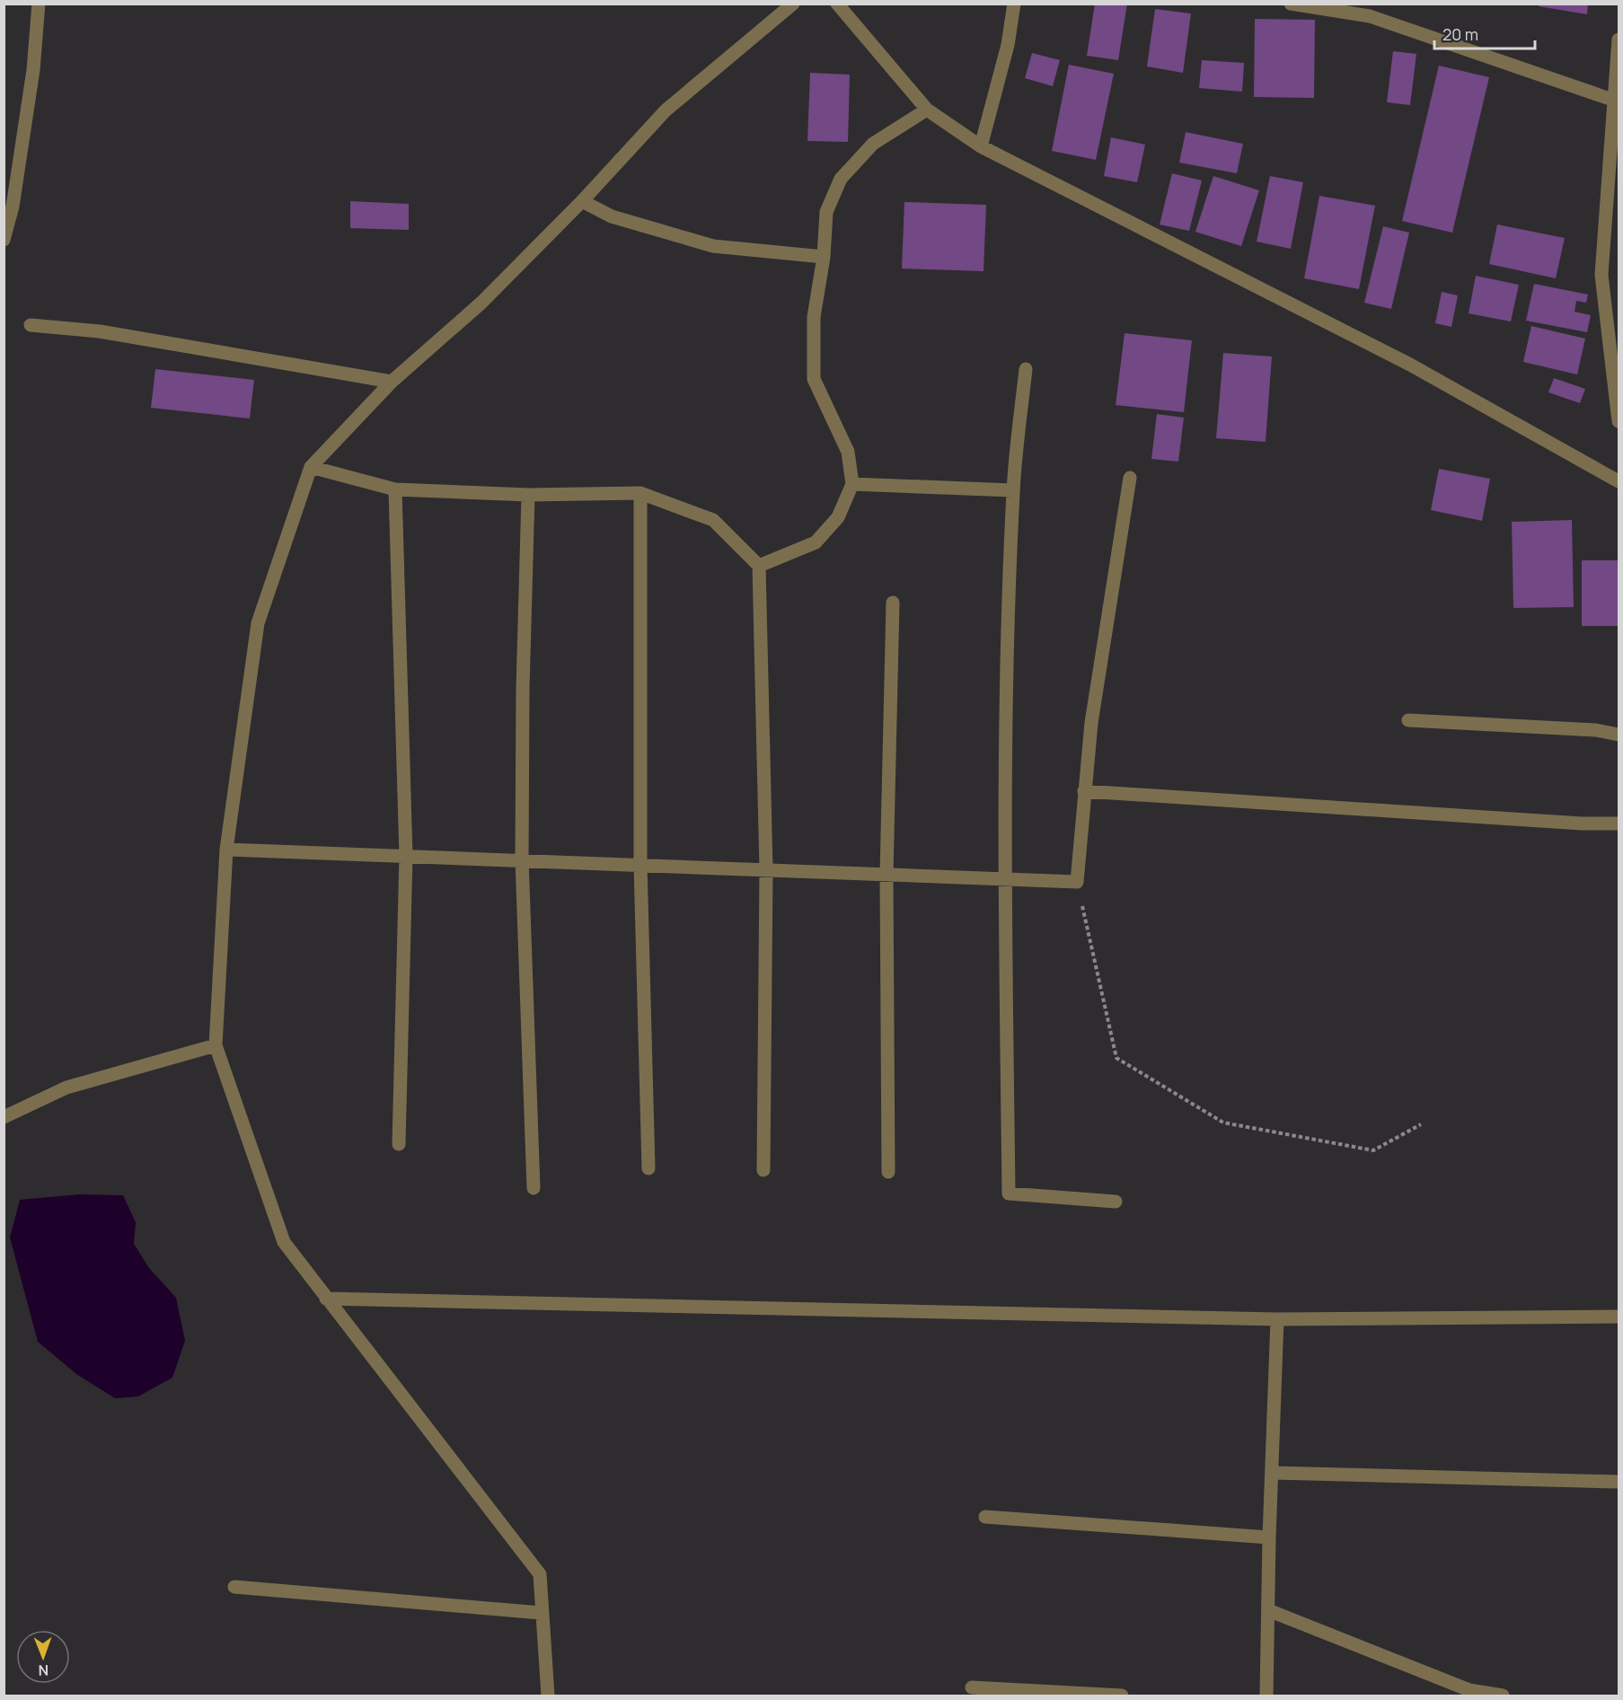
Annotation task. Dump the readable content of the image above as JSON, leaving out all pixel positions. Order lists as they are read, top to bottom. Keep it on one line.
{"scale_bar":"20 m","north":"bottom"}
